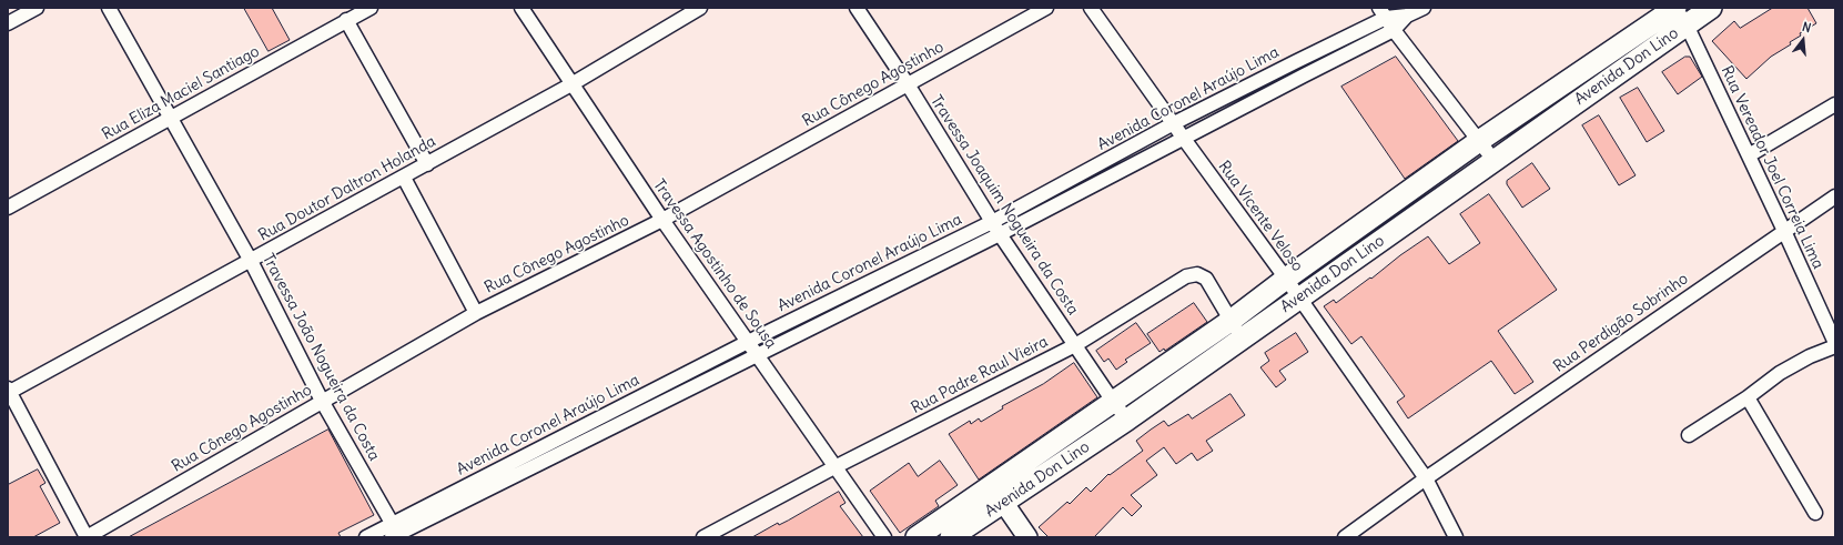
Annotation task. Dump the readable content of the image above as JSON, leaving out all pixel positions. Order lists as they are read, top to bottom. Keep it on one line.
{"streets":{"main road":["Avenida Don Lino"],"street":["Rua Cônego Agostinho","Rua Eliza Maciel Santiago","Avenida Coronel Araújo Lima","Rua Vereador Joel Correia Lima","Rua Doutor Daltron Holanda","Travessa Joaquim Nogueira da Costa","Rua Vicente Veloso","Travessa Agostinho de Sousa","Rua Perdigão Sobrinho","Travessa João Nogueira da Costa","Rua Padre Raul Vieira"]},"crossings":[["Avenida Don Lino","Rua Vereador Joel Correia Lima"],["Avenida Don Lino","Travessa Joaquim Nogueira da Costa"],["Avenida Don Lino","Rua Vicente Veloso"],["Avenida Don Lino","Rua Padre Raul Vieira"],["Rua Cônego Agostinho","Travessa Joaquim Nogueira da Costa"],["Rua Cônego Agostinho","Travessa Agostinho de Sousa"],["Rua Cônego Agostinho","Travessa João Nogueira da Costa"],["Rua Eliza Maciel Santiago","Travessa João Nogueira da Costa"],["Avenida Coronel Araújo Lima","Travessa Joaquim Nogueira da Costa"],["Avenida Coronel Araújo Lima","Rua Vicente Veloso"],["Avenida Coronel Araújo Lima","Travessa Agostinho de Sousa"],["Avenida Coronel Araújo Lima","Travessa João Nogueira da Costa"],["Rua Vereador Joel Correia Lima","Rua Perdigão Sobrinho"],["Rua Doutor Daltron Holanda","Travessa Agostinho de Sousa"],["Rua Doutor Daltron Holanda","Travessa João Nogueira da Costa"],["Travessa Joaquim Nogueira da Costa","Rua Padre Raul Vieira"],["Rua Vicente Veloso","Rua Perdigão Sobrinho"],["Travessa Agostinho de Sousa","Rua Padre Raul Vieira"]],"north":"top"}
